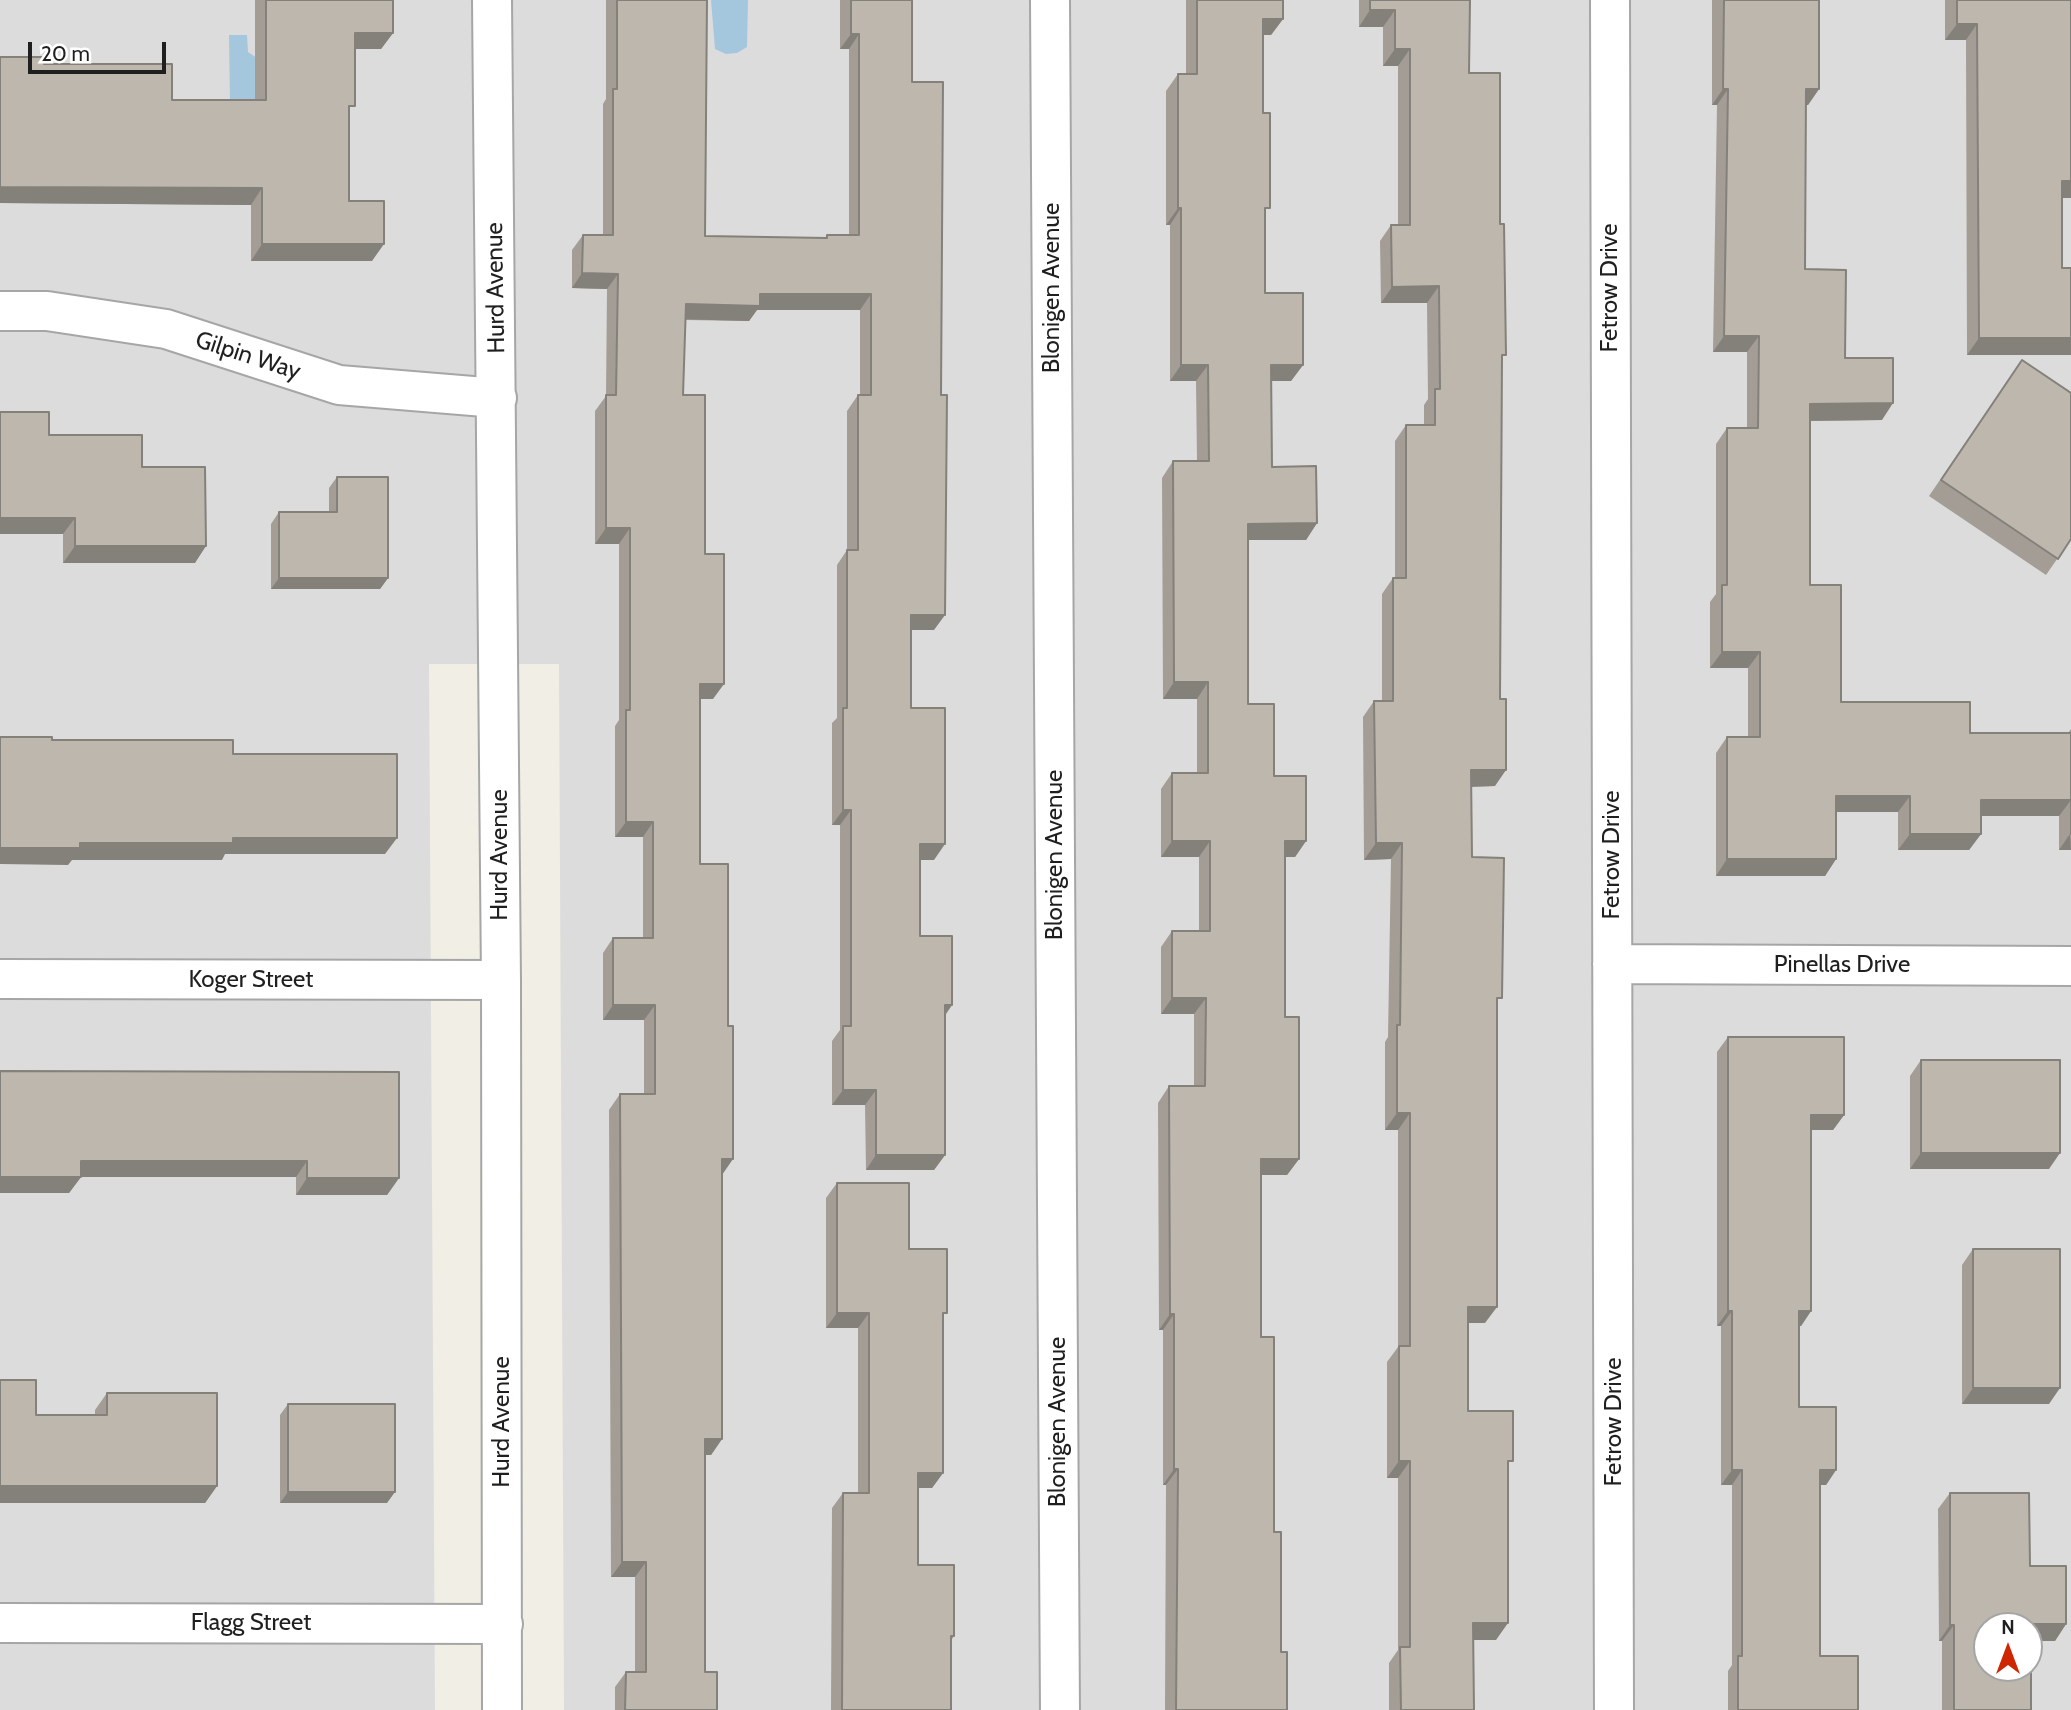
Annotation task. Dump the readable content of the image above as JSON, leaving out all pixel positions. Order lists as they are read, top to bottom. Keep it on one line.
{"streets":{"street":["Hurd Avenue","Blonigen Avenue","Fetrow Drive","Gilpin Way","Pinellas Drive","Koger Street","Flagg Street"]},"crossings":[["Hurd Avenue","Gilpin Way"],["Hurd Avenue","Koger Street"],["Hurd Avenue","Flagg Street"],["Fetrow Drive","Pinellas Drive"]],"scale_bar":"20 m","north":"top"}
